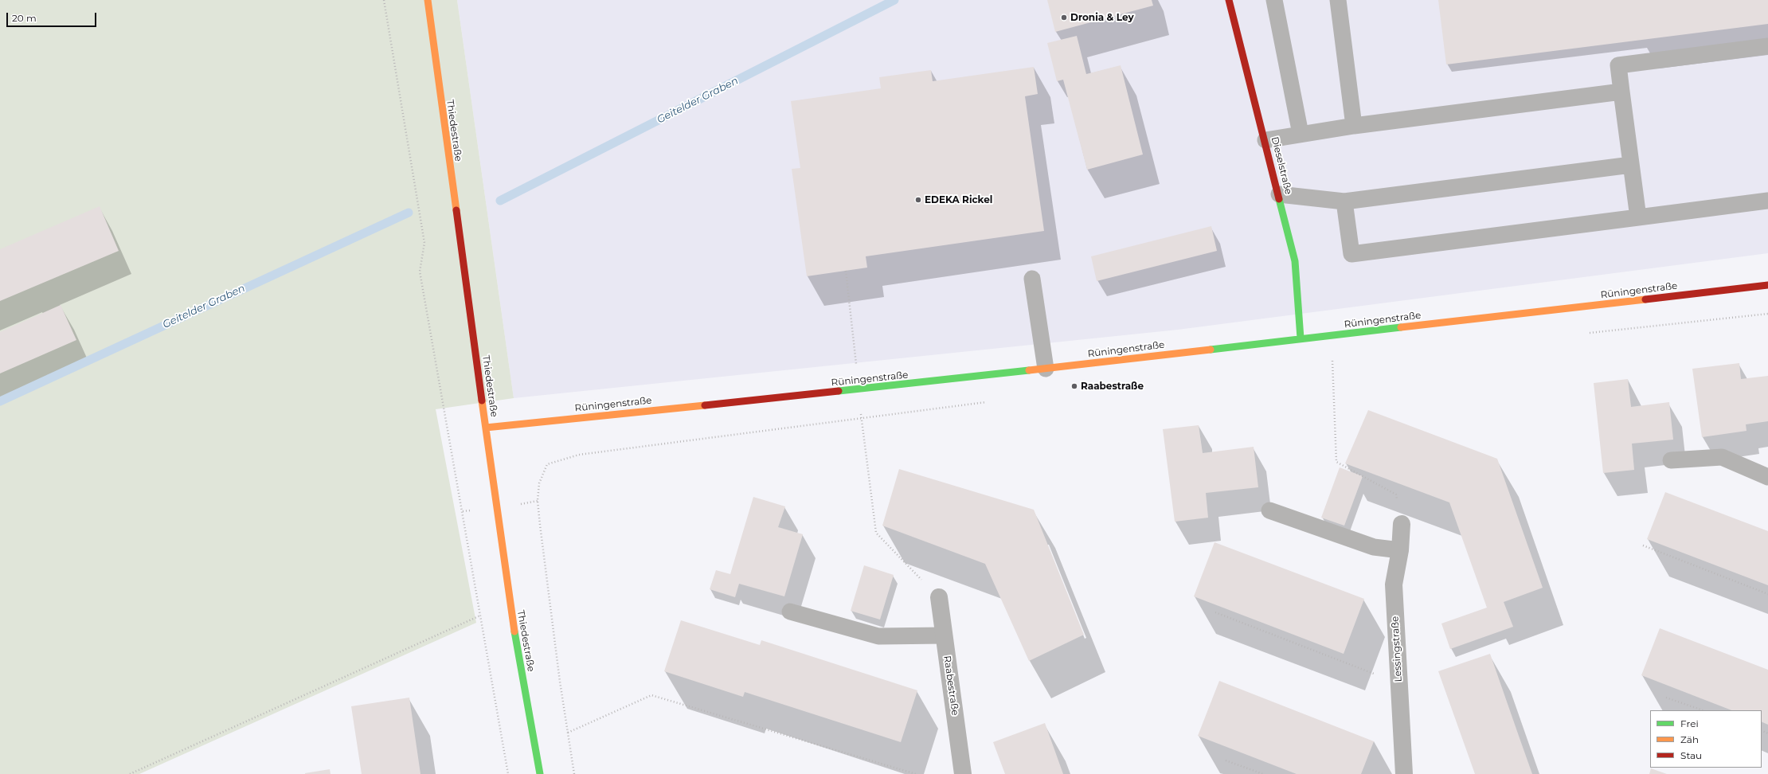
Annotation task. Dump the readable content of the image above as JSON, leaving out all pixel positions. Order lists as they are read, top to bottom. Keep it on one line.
{"streets":{"street":["Thiedestraße","Dieselstraße","Rüningenstraße","Lessingstraße","Raabestraße"]},"crossings":[["Thiedestraße","Rüningenstraße"],["Dieselstraße","Rüningenstraße"]],"water":["Geitelder Graben"],"places":["Dronia & Ley","EDEKA Rickel","Raabestraße"],"legend":["Frei","Zäh","Stau"],"scale_bar":"20 m"}
